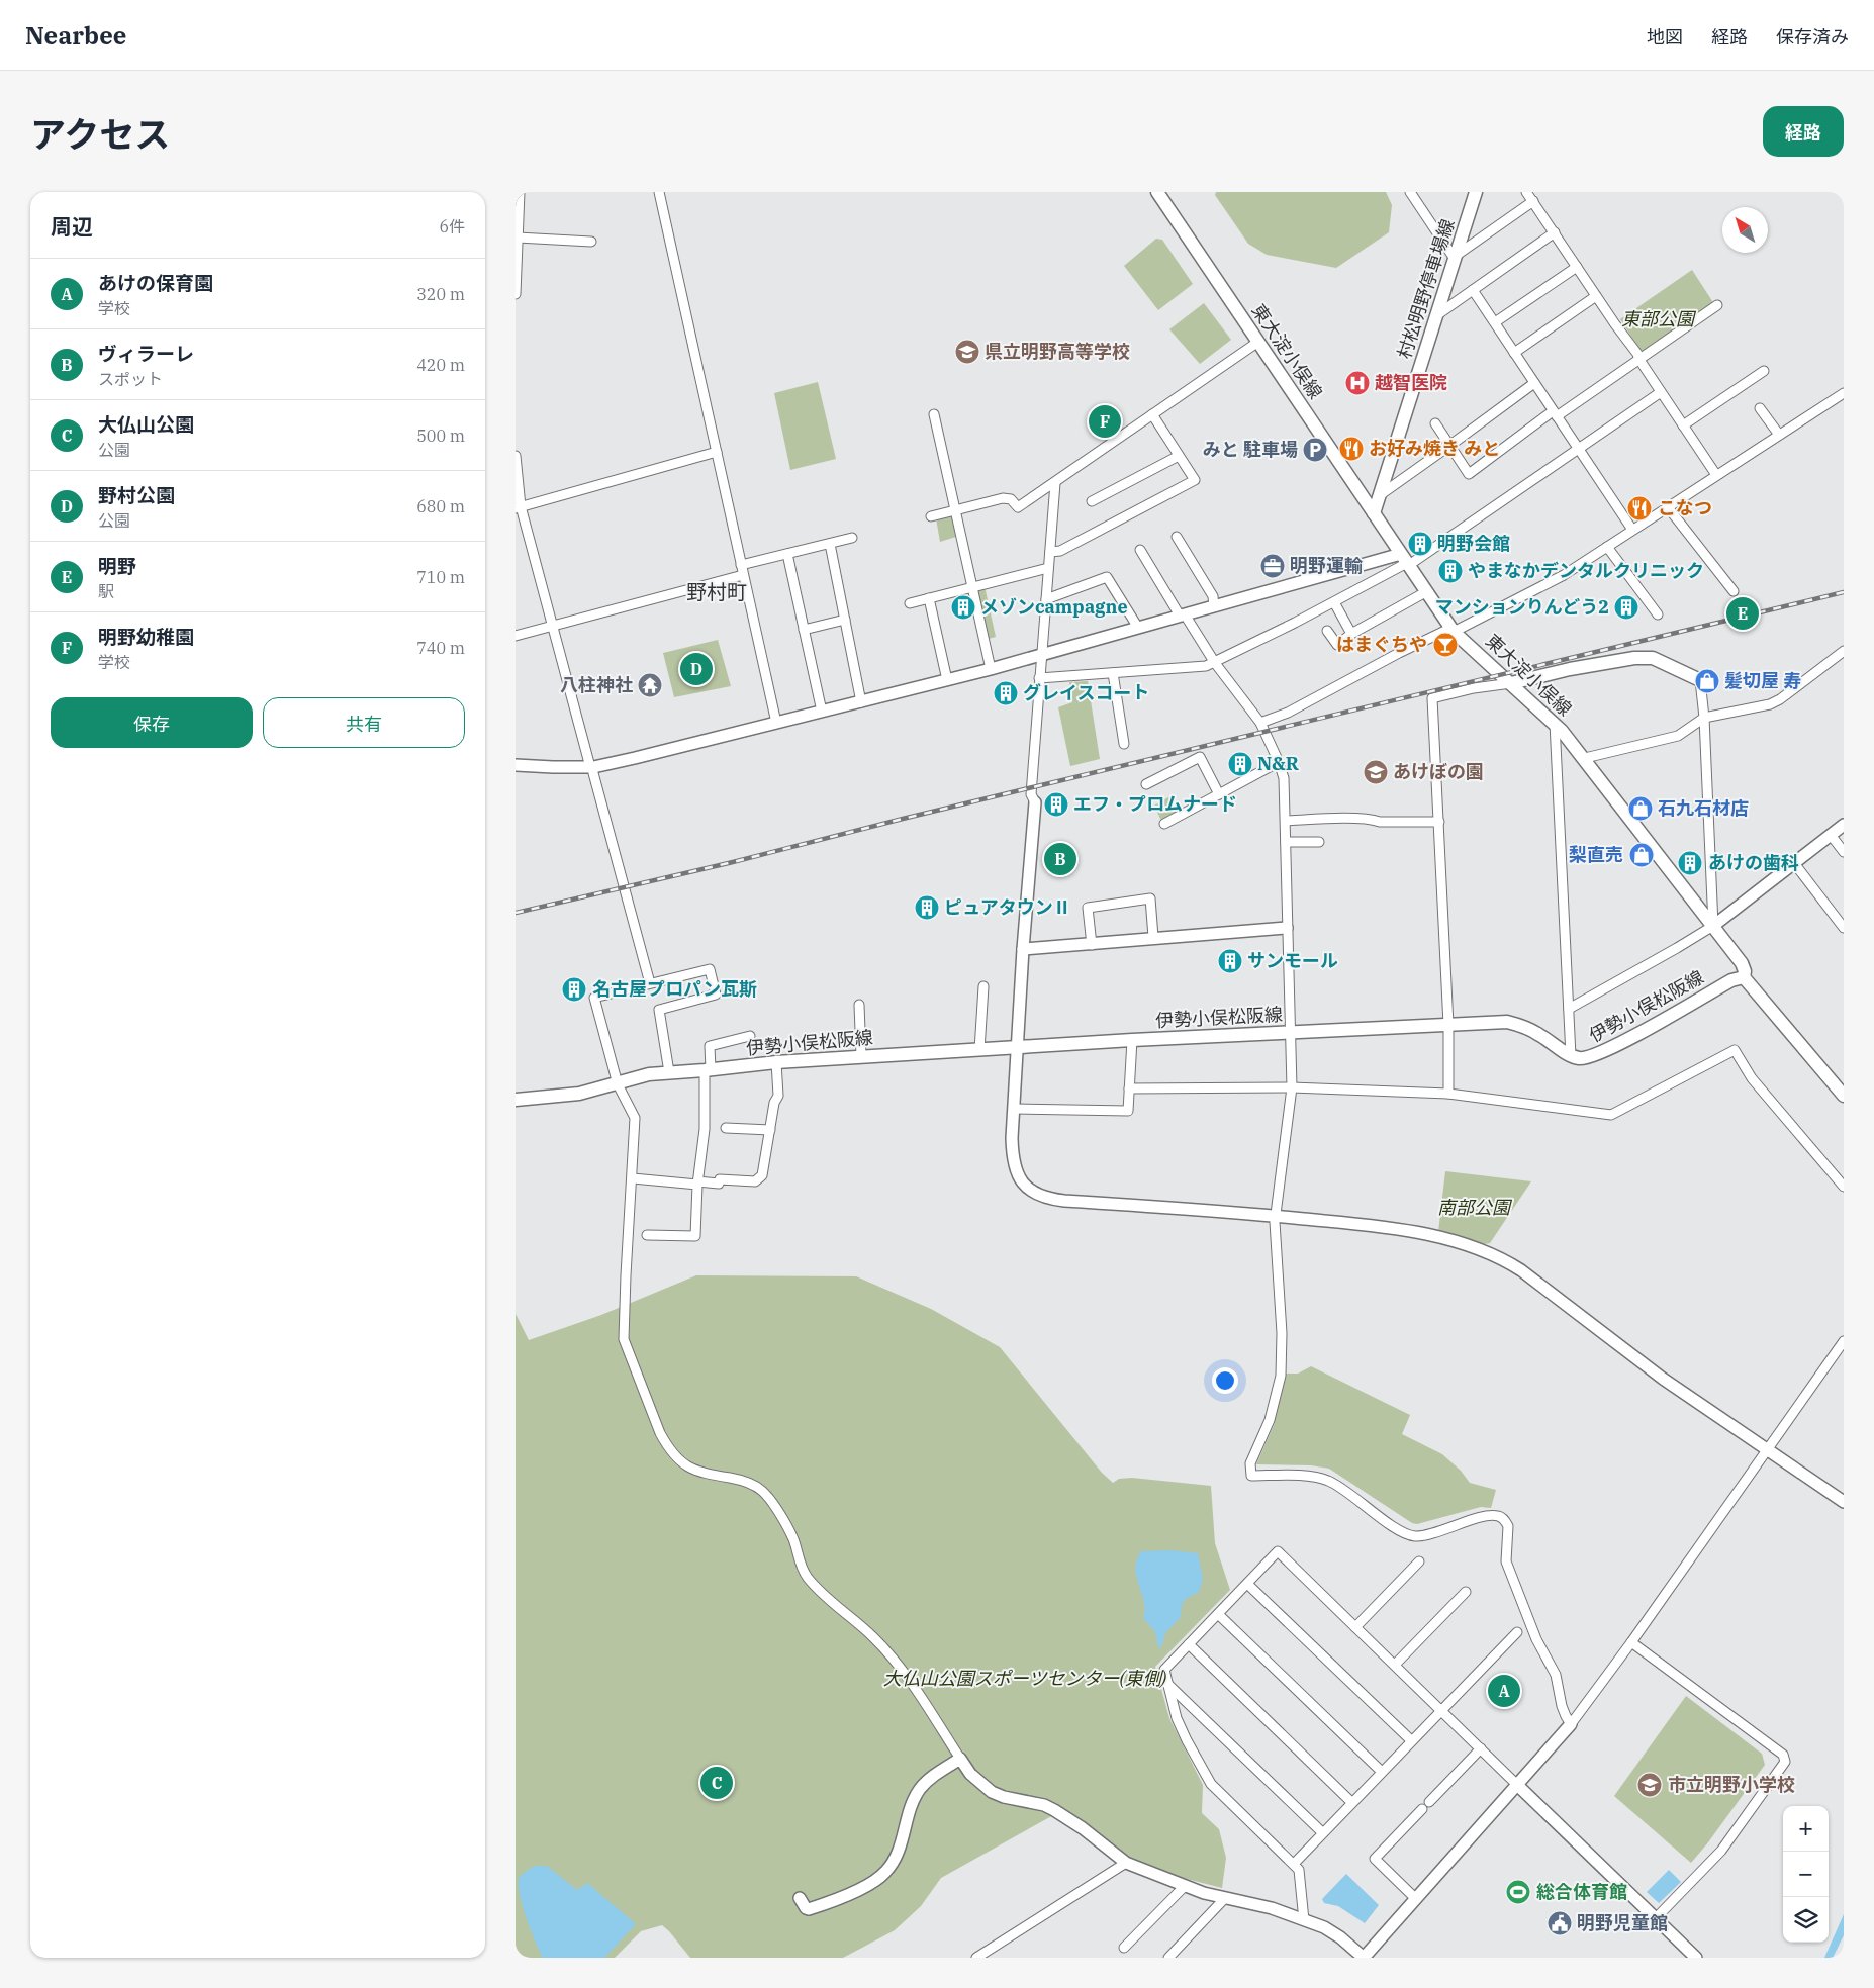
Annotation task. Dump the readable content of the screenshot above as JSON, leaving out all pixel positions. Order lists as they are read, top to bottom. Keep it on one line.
{"streets":{"main road":["村松明野停車場線","東大淀小俣線","伊勢小俣松阪線"]},"crossings":[["村松明野停車場線","東大淀小俣線"],["東大淀小俣線","伊勢小俣松阪線"]],"districts":["野村町"],"parks":["東部公園","南部公園","大仏山公園スポーツセンター(東側)"],"places":{"school or university":["県立明野高等学校","あけぼの園","市立明野小学校"],"hospital":["越智医院"],"restaurant":["お好み焼き みと","こなつ"],"parking":["みと 駐車場"],"building":["明野会館","やまなかデンタルクリニック","メゾンcampagne","マンションりんどう2","グレイスコート","N&R","エフ・プロムナード","あけの歯科","ピュアタウンⅡ","サンモール","名古屋プロパン瓦斯"],"office":["明野運輸"],"bar":["はまぐちや"],"shop":["髪切屋 寿","石九石材店","梨直売"],"temple":["八柱神社"],"sports":["総合体育館"],"public building":["明野児童館"]},"north":"top left","page":{"header":"Nearbee","nav":["地図","経路","保存済み"],"title":"アクセス","buttons":["経路",["保存","共有"]],"heading":["周辺","6件"],"list":[{"mark":"A","name":"あけの保育園","note":"学校","value":"320 m"},{"mark":"B","name":"ヴィラーレ","note":"スポット","value":"420 m"},{"mark":"C","name":"大仏山公園","note":"公園","value":"500 m"},{"mark":"D","name":"野村公園","note":"公園","value":"680 m"},{"mark":"E","name":"明野","note":"駅","value":"710 m"},{"mark":"F","name":"明野幼稚園","note":"学校","value":"740 m"}],"pins":["F","E","D","B","A","C"],"map_buttons":["+","−"]}}
